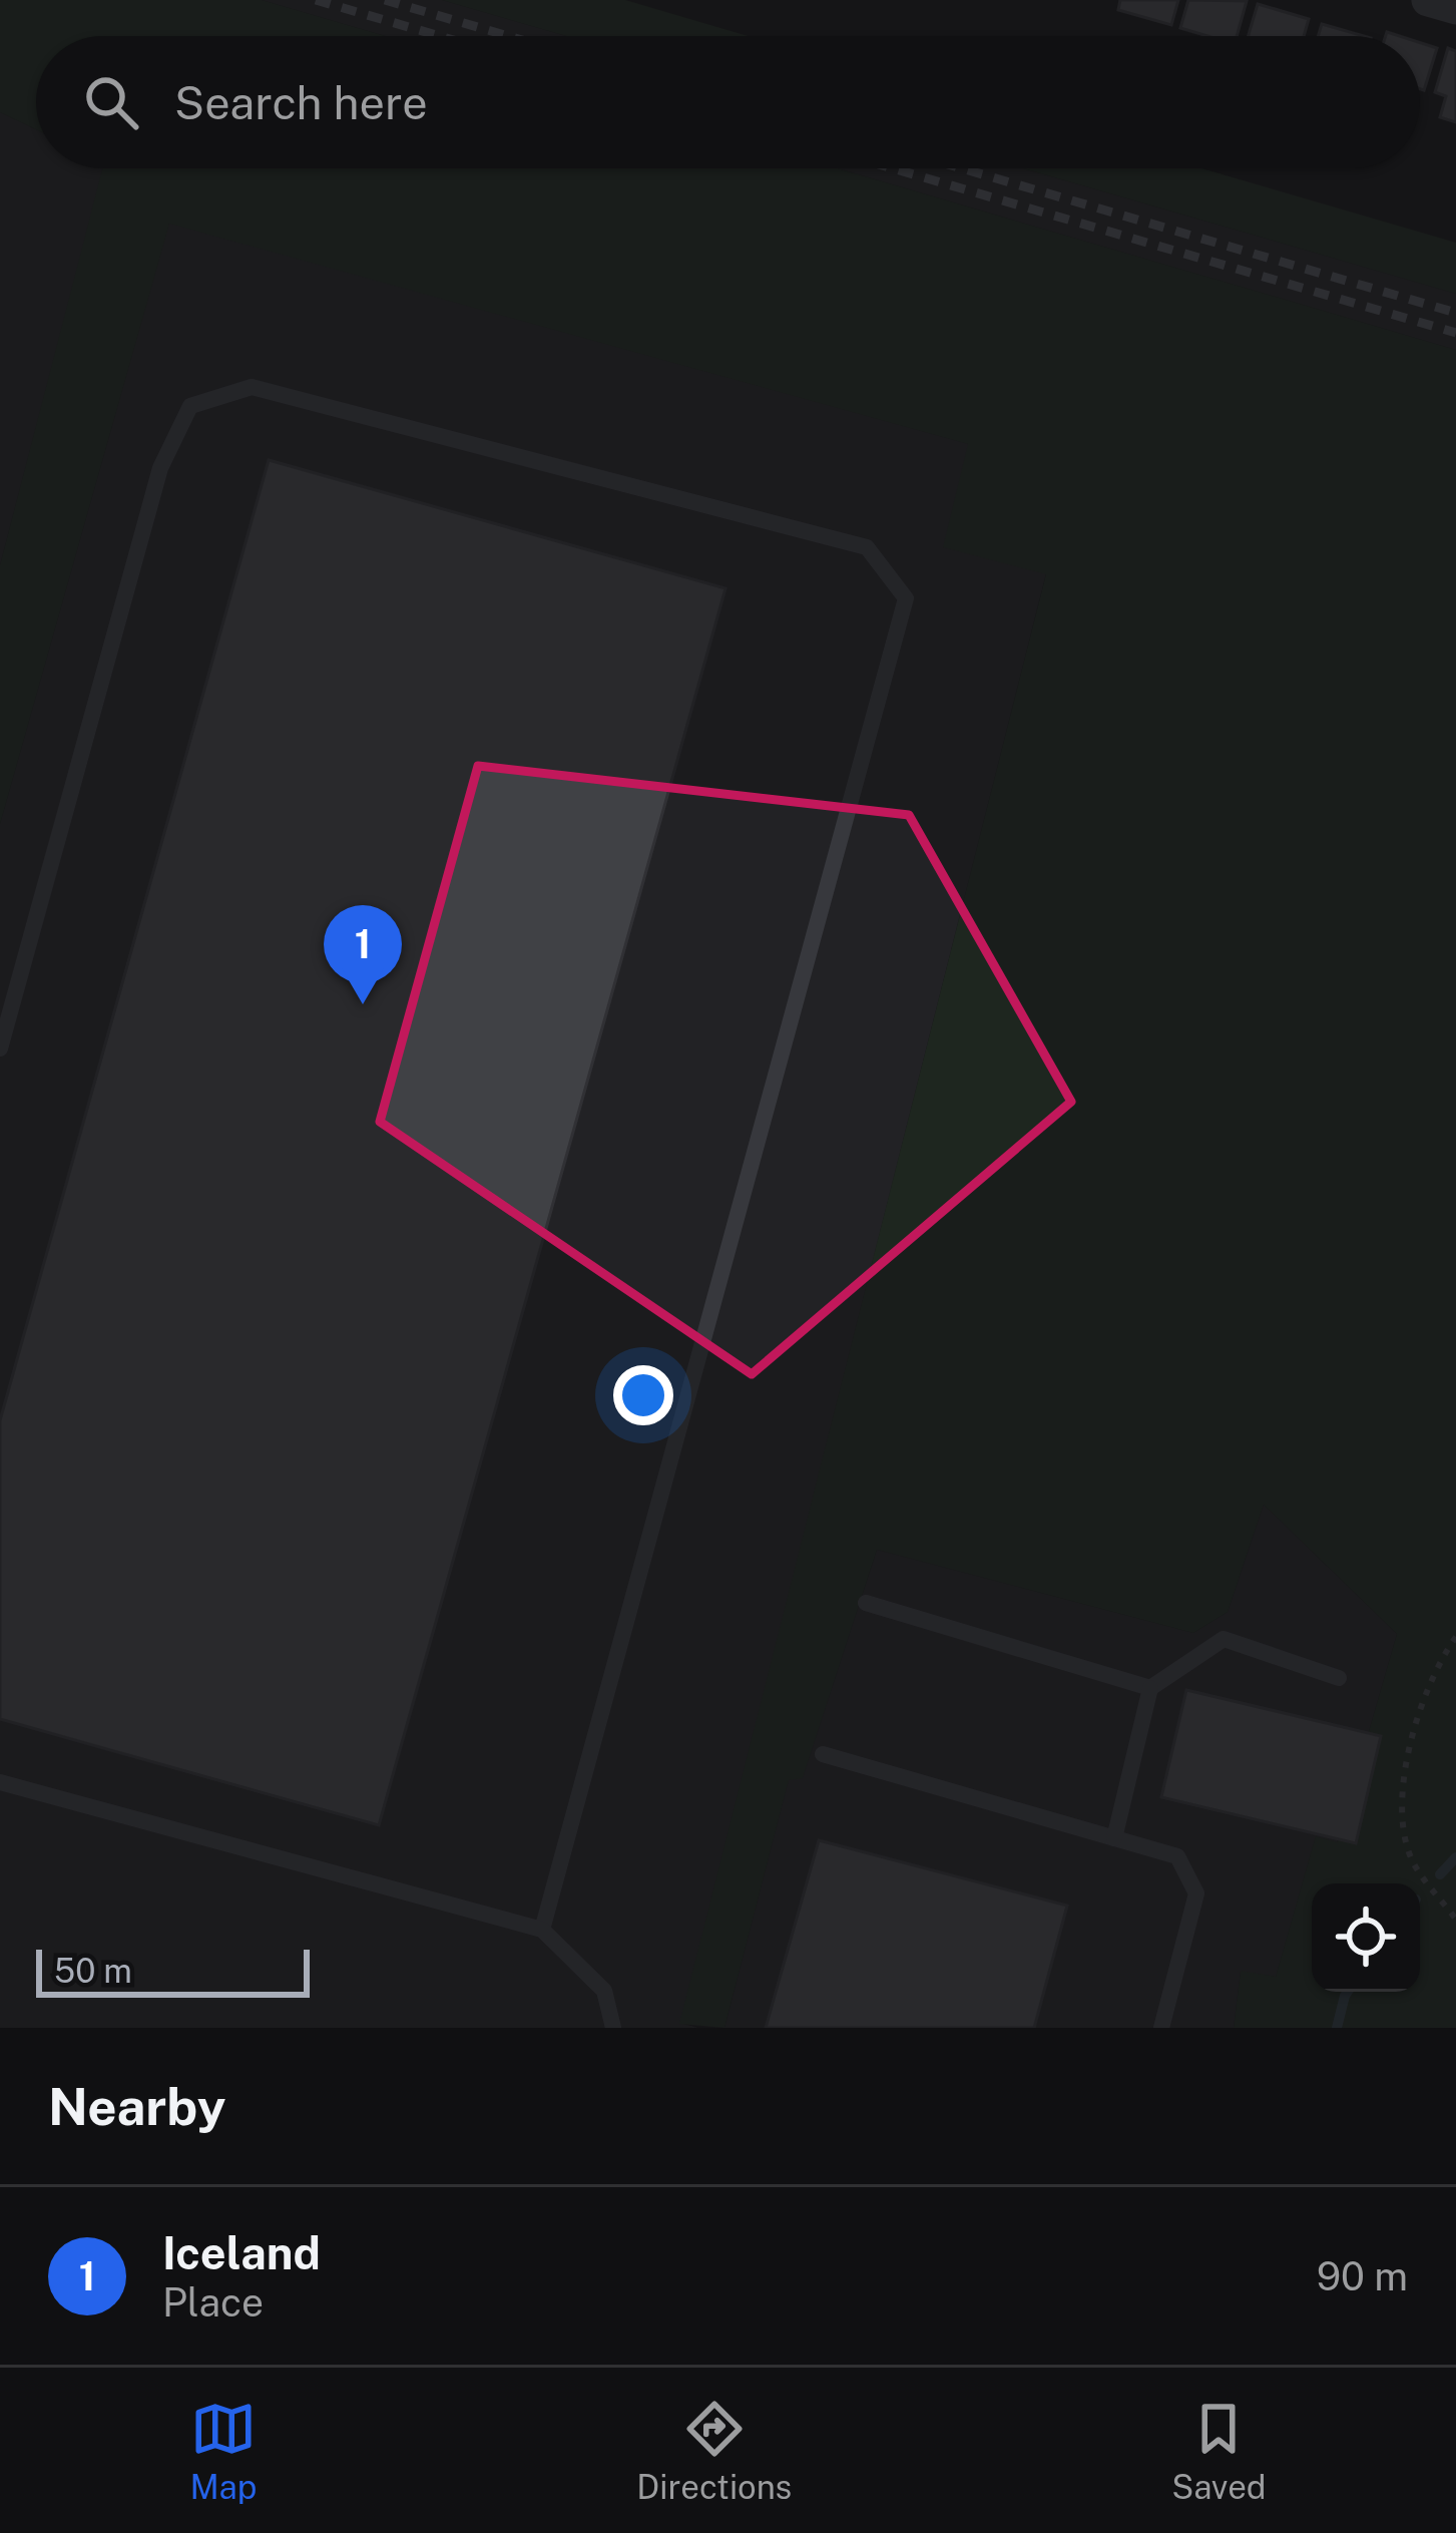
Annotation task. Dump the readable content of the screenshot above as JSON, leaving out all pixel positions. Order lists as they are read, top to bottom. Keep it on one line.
{"scale_bar":"50 m","page":{"search":"Search here","pins":"1","scale":"50 m","heading":"Nearby","list":[{"mark":"1","name":"Iceland","note":"Place","value":"90 m"}],"nav":["Map","Directions","Saved"]}}
